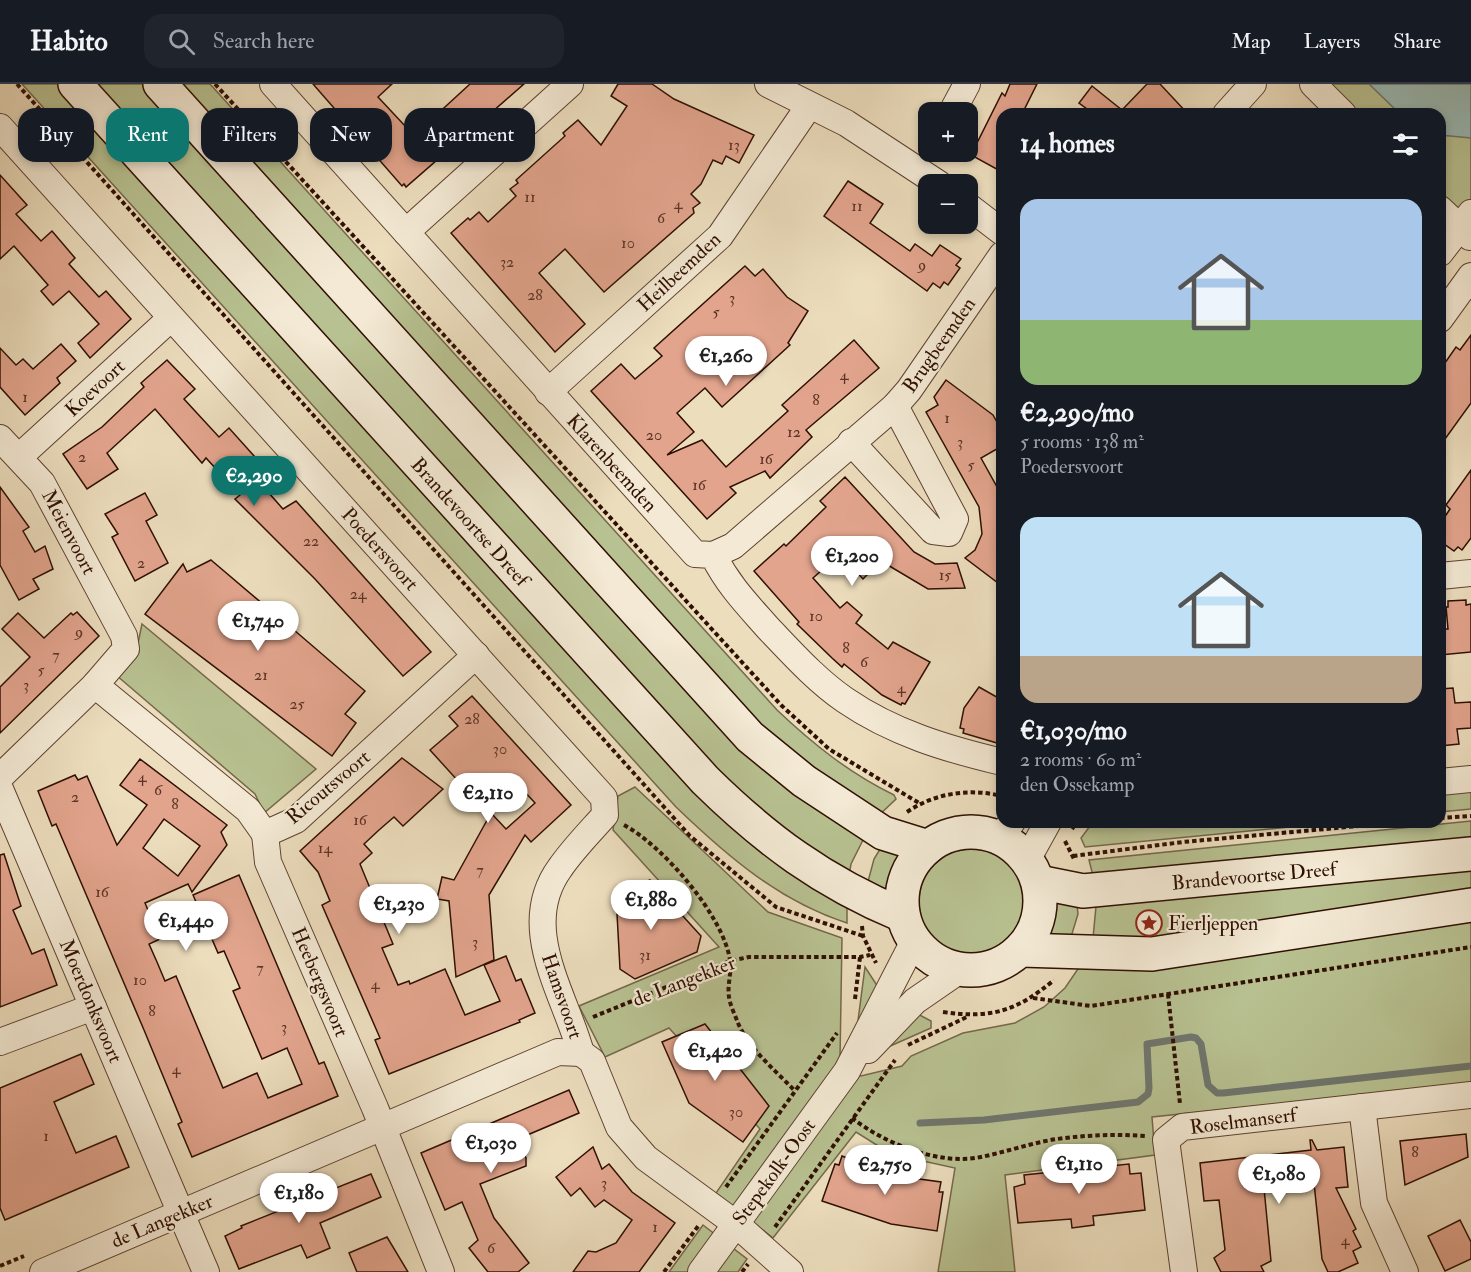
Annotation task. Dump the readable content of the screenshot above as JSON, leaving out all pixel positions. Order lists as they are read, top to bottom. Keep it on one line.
{"streets":{"main road":["Brandevoortse Dreef"],"street":["Heilbeemden","Brugbeemden","Koevoort","Klarenbeemden","Meienvoort","Poedersvoort","Ricoutsvoort","de Langekker","Heebergsvoort","Hamsvoort","Moerdonksvoort","Roselmanserf","Stepekolk-Oost"]},"crossings":[["Heilbeemden","Klarenbeemden"],["Brugbeemden","Klarenbeemden"],["Koevoort","Meienvoort"],["Koevoort","Poedersvoort"],["Brandevoortse Dreef","Stepekolk-Oost"],["Meienvoort","Ricoutsvoort"],["Poedersvoort","Ricoutsvoort"],["Poedersvoort","Hamsvoort"],["Ricoutsvoort","Heebergsvoort"],["de Langekker","Heebergsvoort"],["de Langekker","Hamsvoort"],["de Langekker","Moerdonksvoort"]],"places":{"place":["Fierljeppen"]},"house_numbers":["13","11","4","11","6","10","32","9","28","3","5","4","1","8","1","12","20","3","2","16","5","16","22","2","15","24","10","9","8","7","6","5","21","3","4","25","28","30","4","6","2","8","16","14","7","16","3","31","7","10","4","8","3","4","30","1","8","3","1","4","6"],"page":{"header":"Habito","search":"Search here","nav":["Map","Layers","Share"],"map_buttons":["+","−"],"chip":["Buy","Rent","Filters","New","Apartment"],"heading":"14 homes","list":[{"name":"€2,290/mo","note":"5 rooms · 138 m² · Poedersvoort"},{"name":"€1,030/mo","note":"2 rooms · 60 m² · den Ossekamp"}],"price":["€1,260","€2,290","€1,200","€1,740","€2,110","€1,880","€1,230","€1,440","€1,420","€1,030","€1,110","€2,750","€1,080","€1,180"]}}
